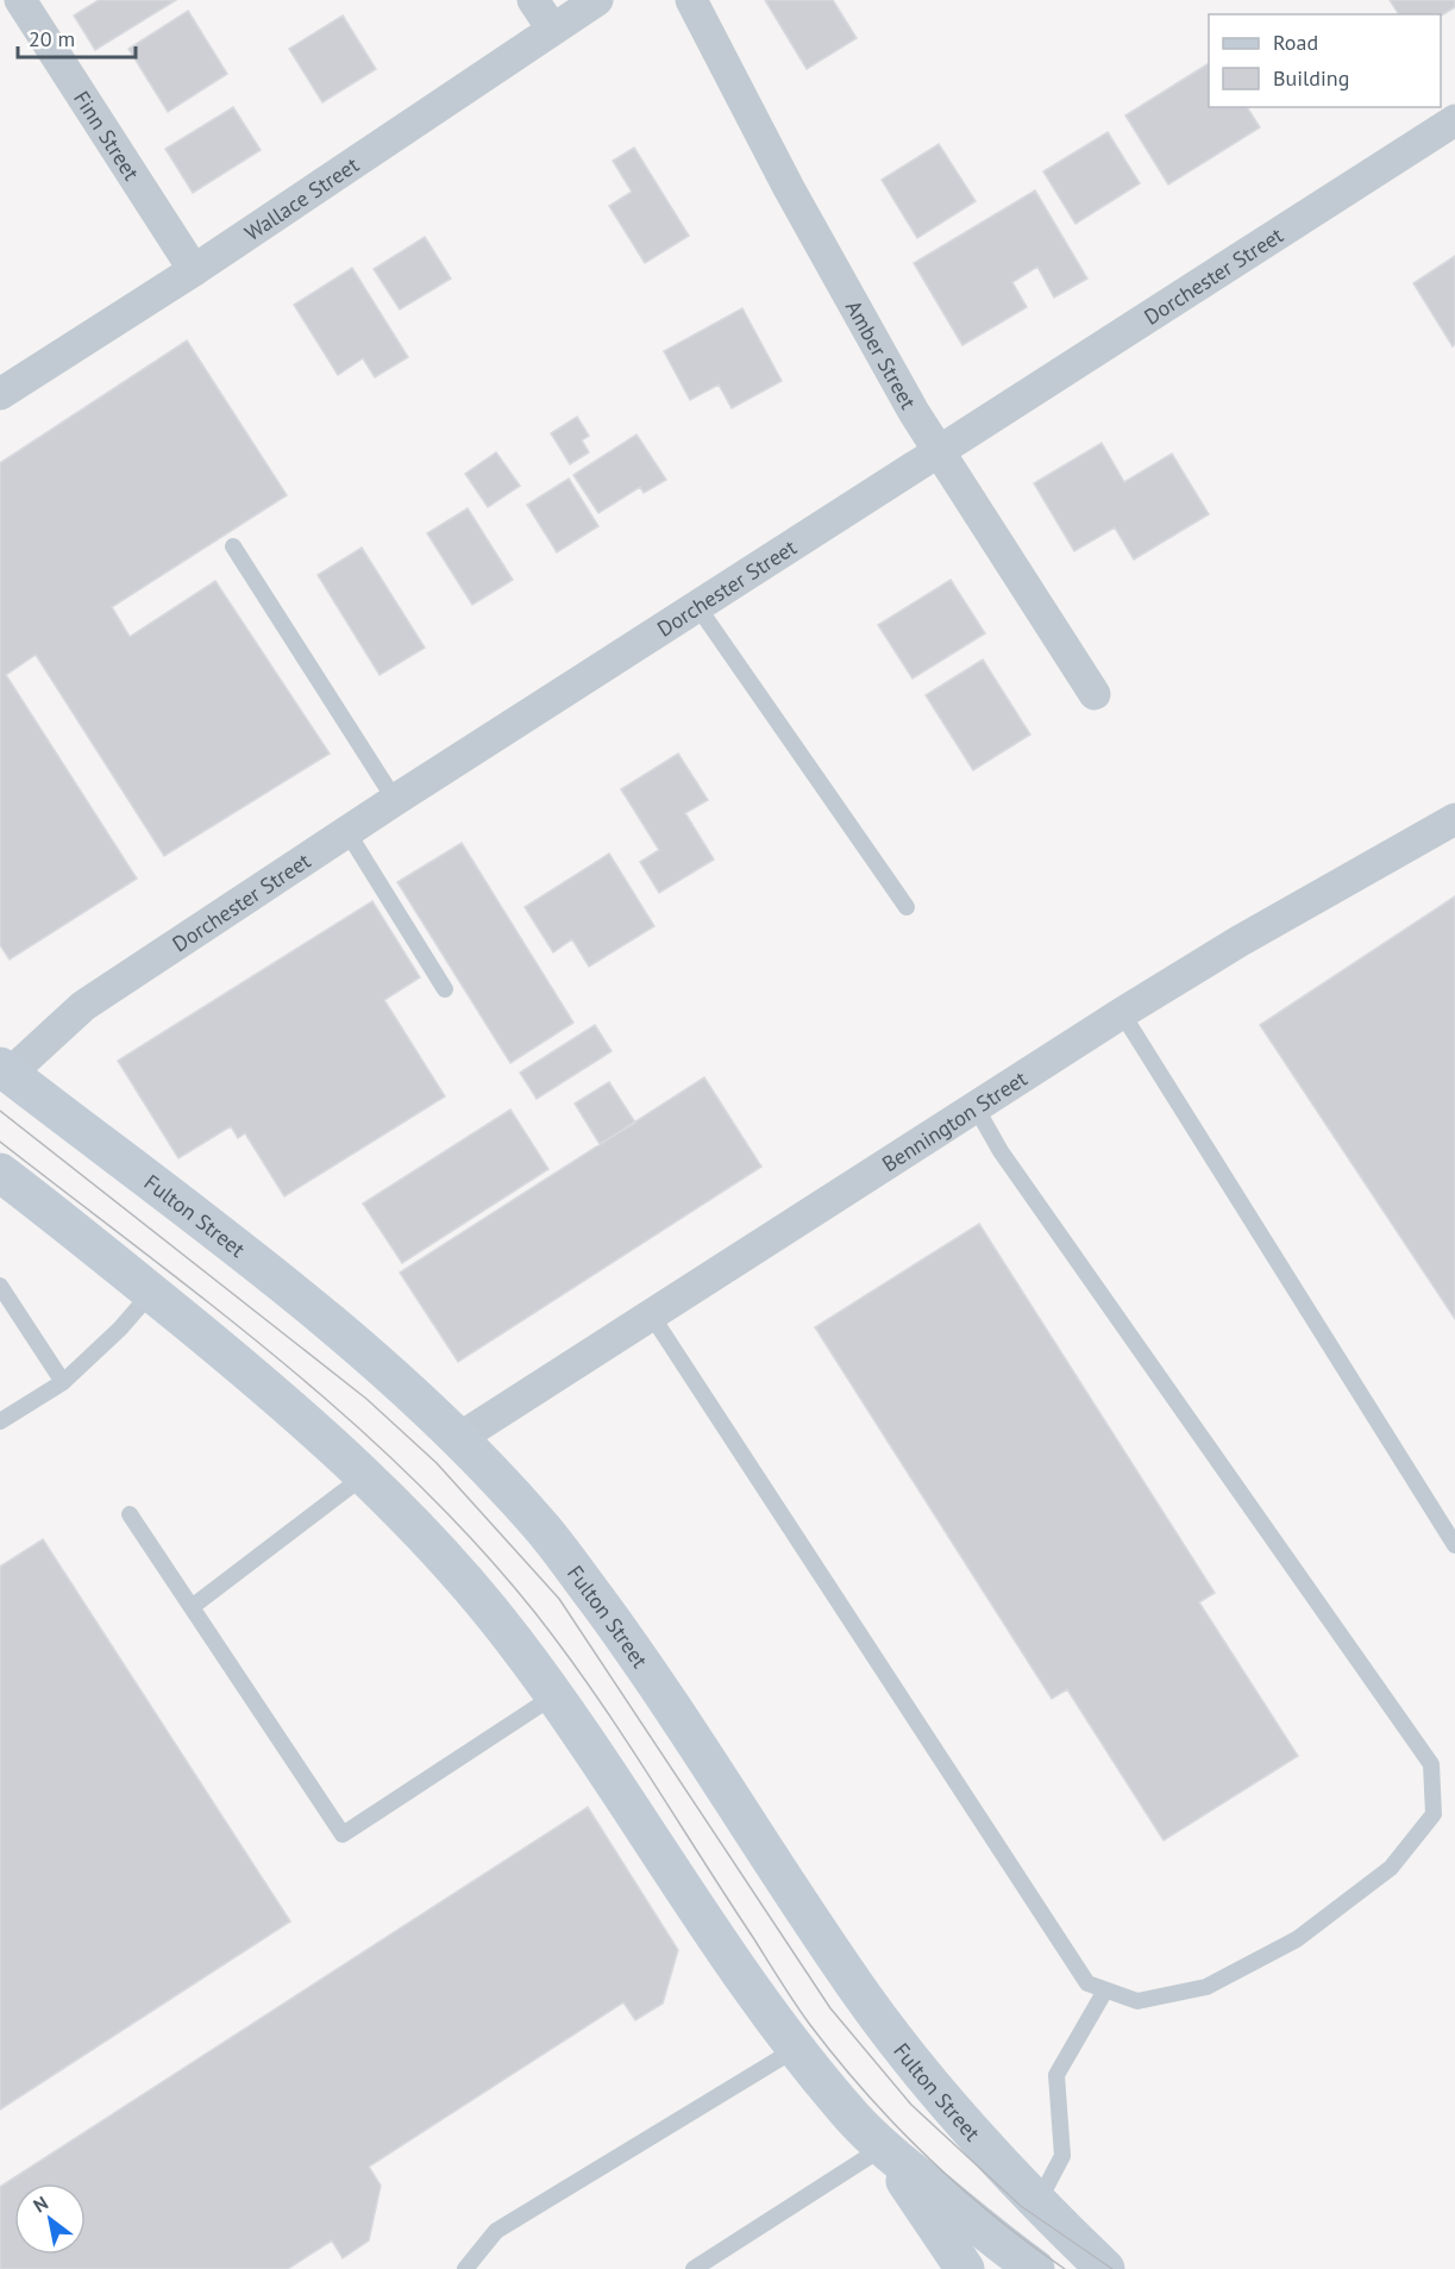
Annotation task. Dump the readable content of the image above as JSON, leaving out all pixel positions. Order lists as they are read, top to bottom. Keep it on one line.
{"streets":{"main road":["Fulton Street"],"street":["Finn Street","Wallace Street","Dorchester Street","Amber Street","Bennington Street"]},"crossings":[["Finn Street","Wallace Street"],["Dorchester Street","Amber Street"],["Dorchester Street","Fulton Street"],["Bennington Street","Fulton Street"]],"legend":["Road","Building"],"scale_bar":"20 m","north":"top left"}
